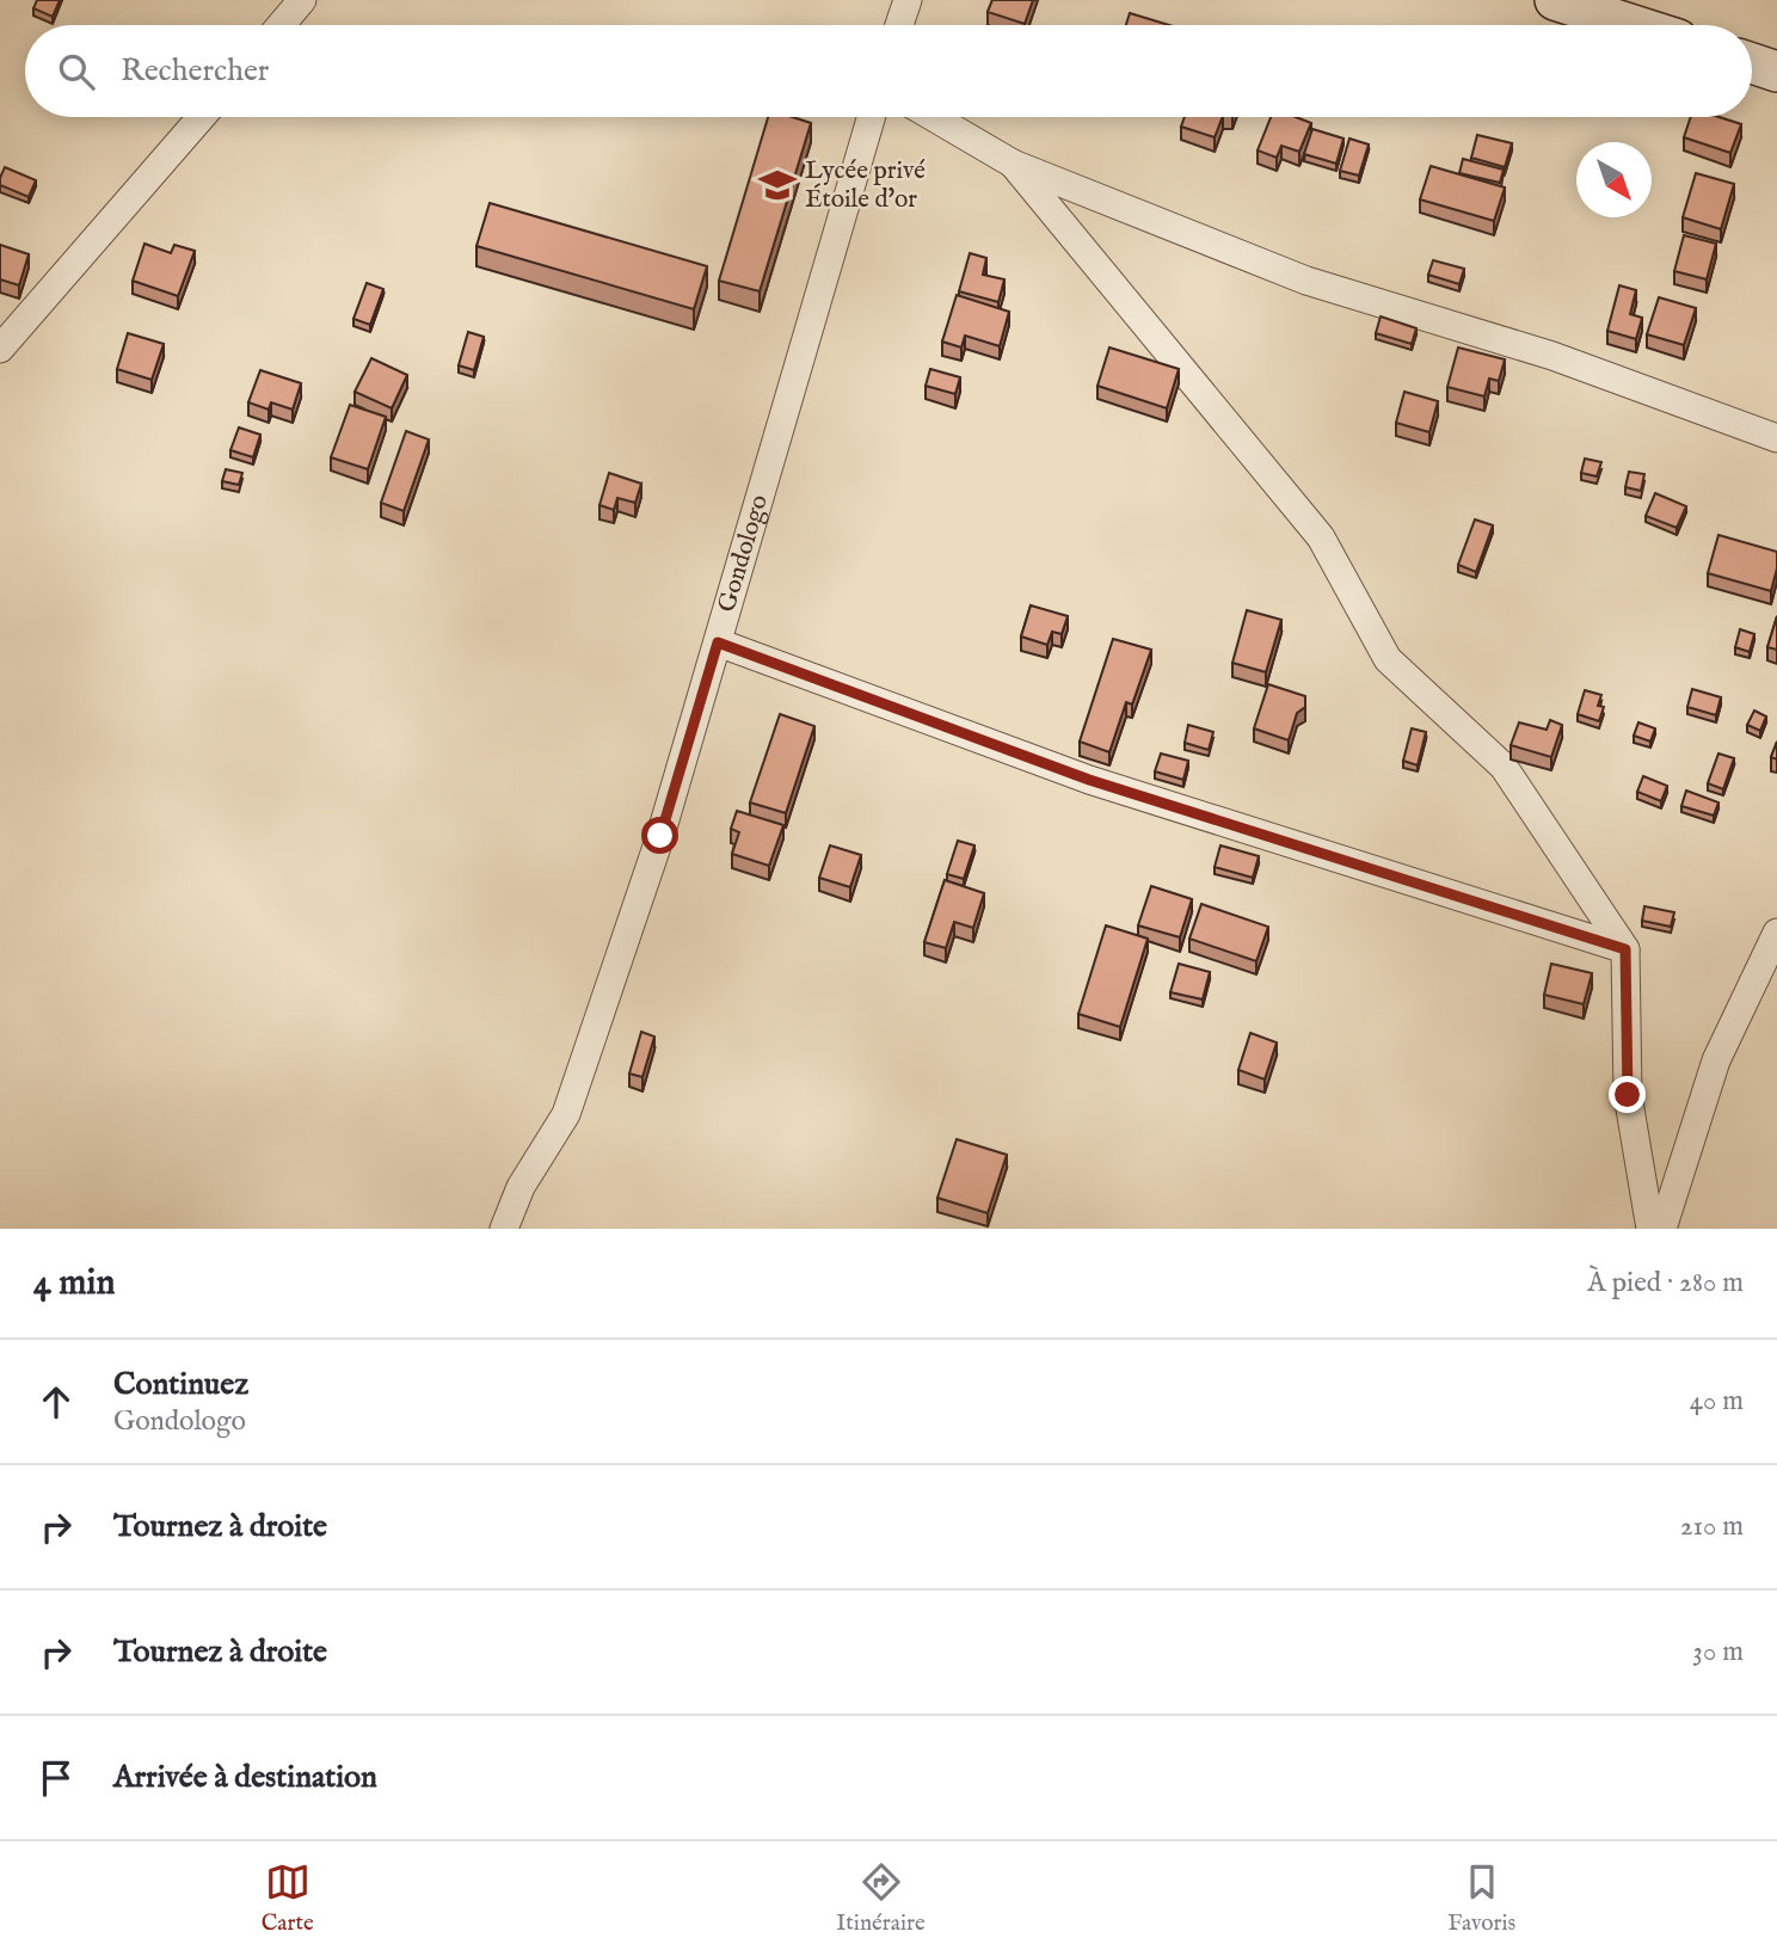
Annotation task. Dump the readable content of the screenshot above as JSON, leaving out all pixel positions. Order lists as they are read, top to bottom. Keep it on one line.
{"streets":{"street":["Gondologo"]},"places":{"school or university":["Lycée privé Étoile d'or"]},"north":"bottom right","page":{"search":"Rechercher","heading":["4 min","À pied · 280 m"],"list":[["Continuez","Gondologo","40 m"],["Tournez à droite","210 m"],["Tournez à droite","30 m"],"Arrivée à destination"],"nav":["Carte","Itinéraire","Favoris"]}}
